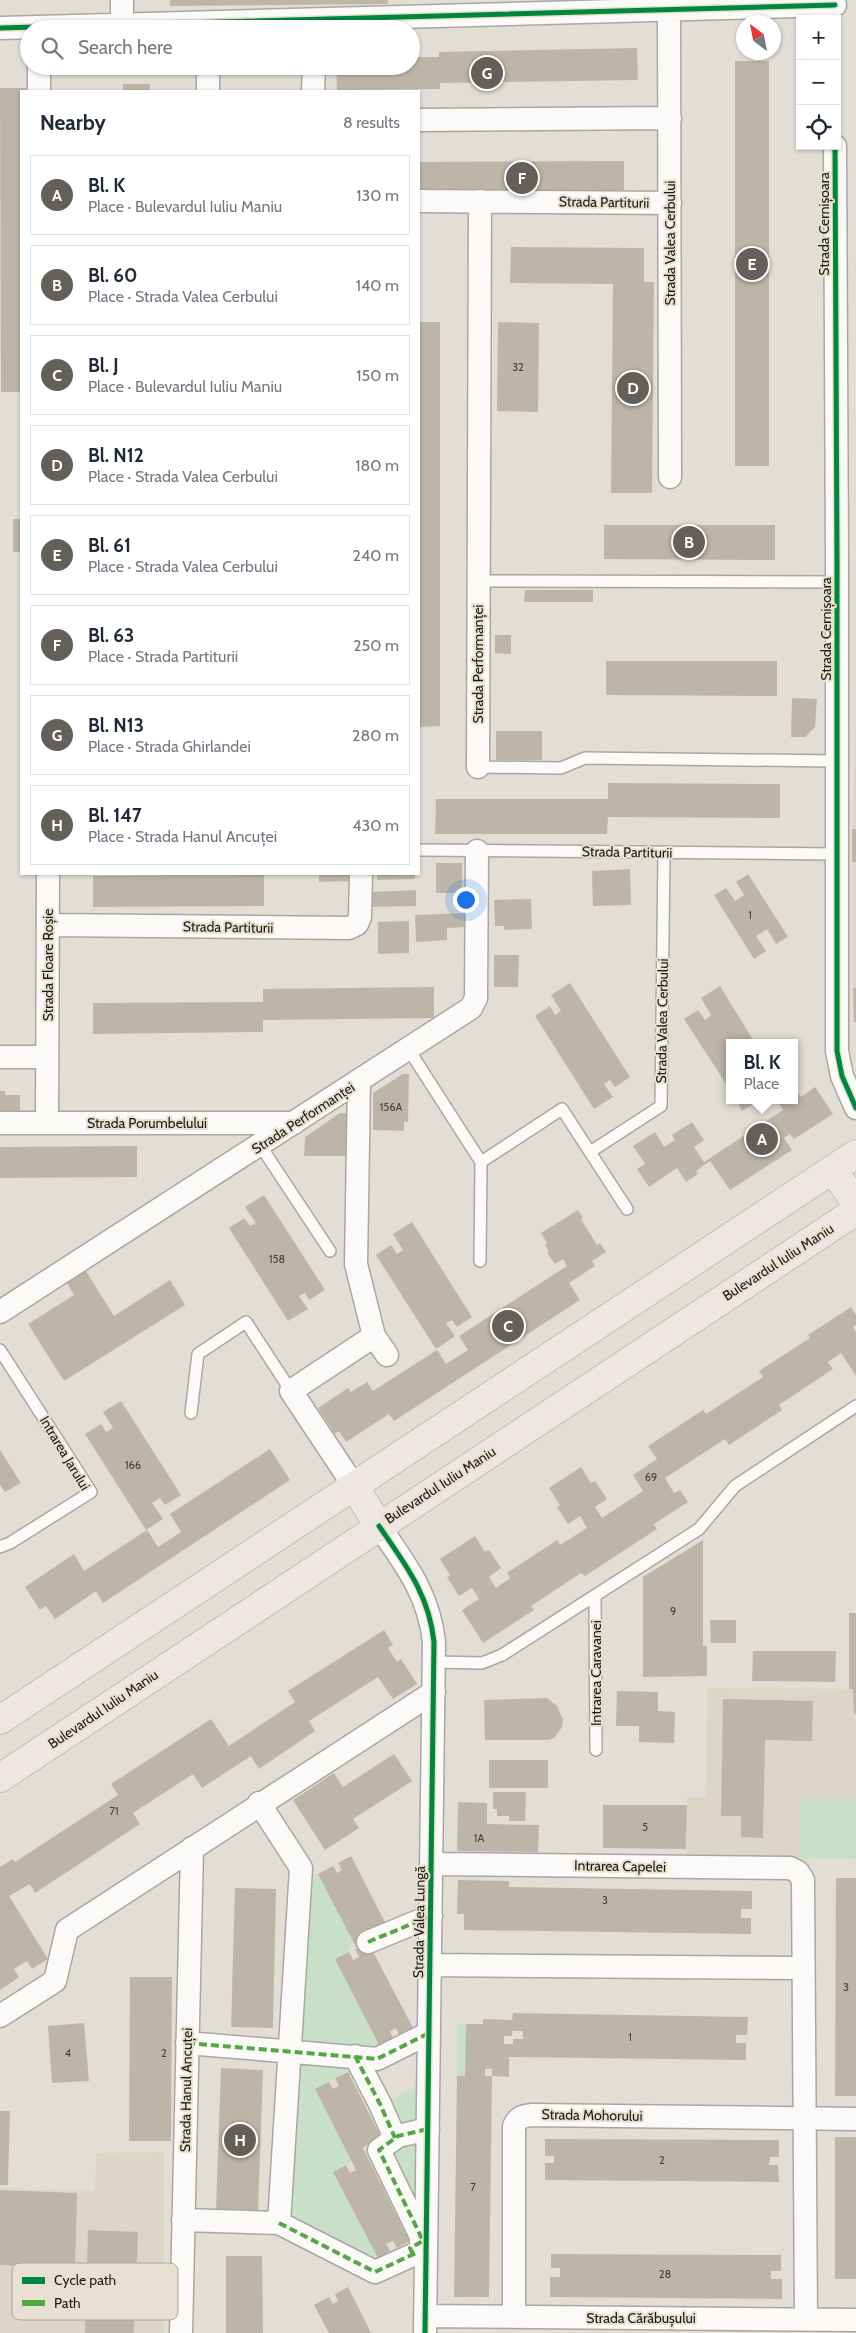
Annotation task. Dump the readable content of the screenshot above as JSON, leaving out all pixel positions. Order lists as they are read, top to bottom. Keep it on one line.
{"streets":{"main road":["Bulevardul Iuliu Maniu"],"street":["Strada Partiturii","Strada Cernișoara","Strada Valea Cerbului","Strada Performanței","Strada Floare Roșie","Strada Porumbelului","Intrarea Capelei","Strada Valea Lungă","Strada Hanul Ancuței","Strada Mohorului","Strada Cărăbușului"],"lane":["Intrarea Jarului","Intrarea Caravanei"]},"crossings":[["Strada Partiturii","Strada Cernișoara"],["Strada Partiturii","Strada Valea Cerbului"],["Strada Partiturii","Strada Performanței"],["Strada Partiturii","Strada Floare Roșie"],["Strada Cernișoara","Strada Performanței"],["Strada Performanței","Strada Porumbelului"],["Strada Floare Roșie","Strada Porumbelului"],["Bulevardul Iuliu Maniu","Strada Valea Lungă"],["Intrarea Capelei","Strada Valea Lungă"],["Strada Valea Lungă","Strada Cărăbușului"],["Strada Mohorului","Strada Cărăbușului"]],"house_numbers":["32","1","156A","158","166","69","9","71","5","1A","3","3","1","4","2","2","7","28"],"legend":["Cycle path","Path"],"north":"top left","page":{"map_buttons":["+","−"],"search":"Search here","pins":["G","F","E","D","B","A","C","H"],"heading":["Nearby","8 results"],"list":[{"mark":"A","name":"Bl. K","note":"Place · Bulevardul Iuliu Maniu","value":"130 m"},{"mark":"B","name":"Bl. 60","note":"Place · Strada Valea Cerbului","value":"140 m"},{"mark":"C","name":"Bl. J","note":"Place · Bulevardul Iuliu Maniu","value":"150 m"},{"mark":"D","name":"Bl. N12","note":"Place · Strada Valea Cerbului","value":"180 m"},{"mark":"E","name":"Bl. 61","note":"Place · Strada Valea Cerbului","value":"240 m"},{"mark":"F","name":"Bl. 63","note":"Place · Strada Partiturii","value":"250 m"},{"mark":"G","name":"Bl. N13","note":"Place · Strada Ghirlandei","value":"280 m"},{"mark":"H","name":"Bl. 147","note":"Place · Strada Hanul Ancuței","value":"430 m"}],"popup":["Bl. K","Place"]}}
